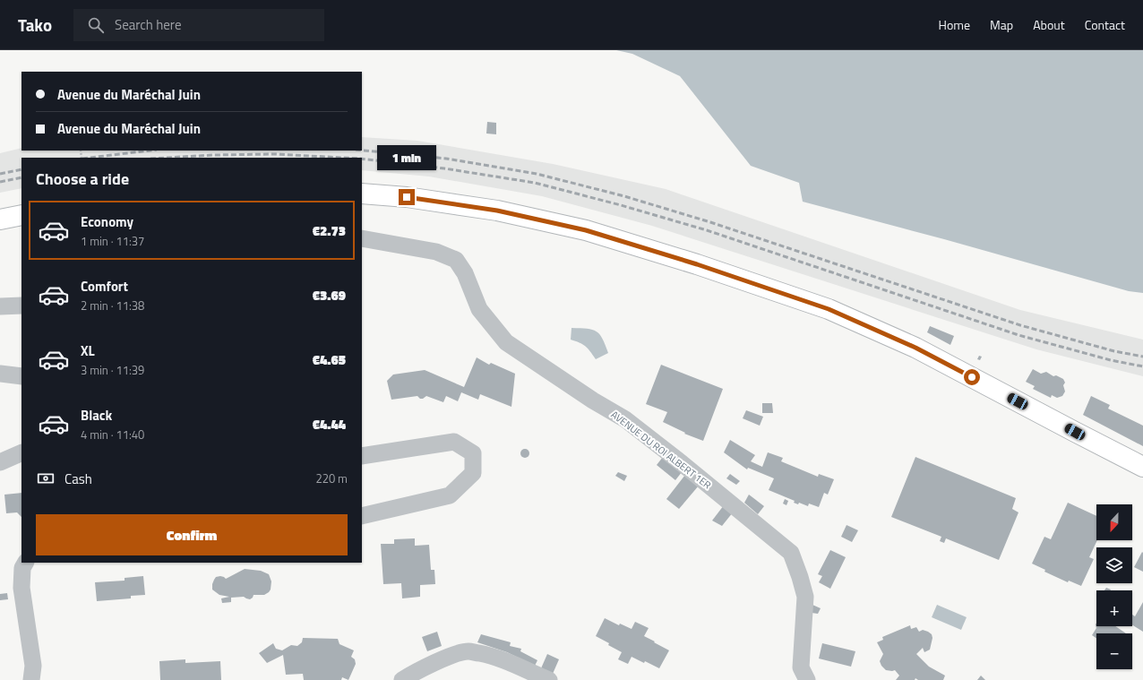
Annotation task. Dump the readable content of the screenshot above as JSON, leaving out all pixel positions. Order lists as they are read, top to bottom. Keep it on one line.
{"streets":{"street":["AVENUE DU ROI ALBERT 1ER"]},"north":"bottom","page":{"header":"Tako","search":"Search here","nav":["Home","Map","About","Contact"],"banner":["Avenue du Maréchal Juin","Avenue du Maréchal Juin"],"bubble":"1 min","heading":"Choose a ride","list":[{"name":"Economy","note":"1 min · 11:37","value":"€2.73"},{"name":"Comfort","note":"2 min · 11:38","value":"€3.69"},{"name":"XL","note":"3 min · 11:39","value":"€4.65"},{"name":"Black","note":"4 min · 11:40","value":"€4.44"}],"pay":["Cash","220 m"],"map_buttons":["+","−"],"buttons":"Confirm"}}
